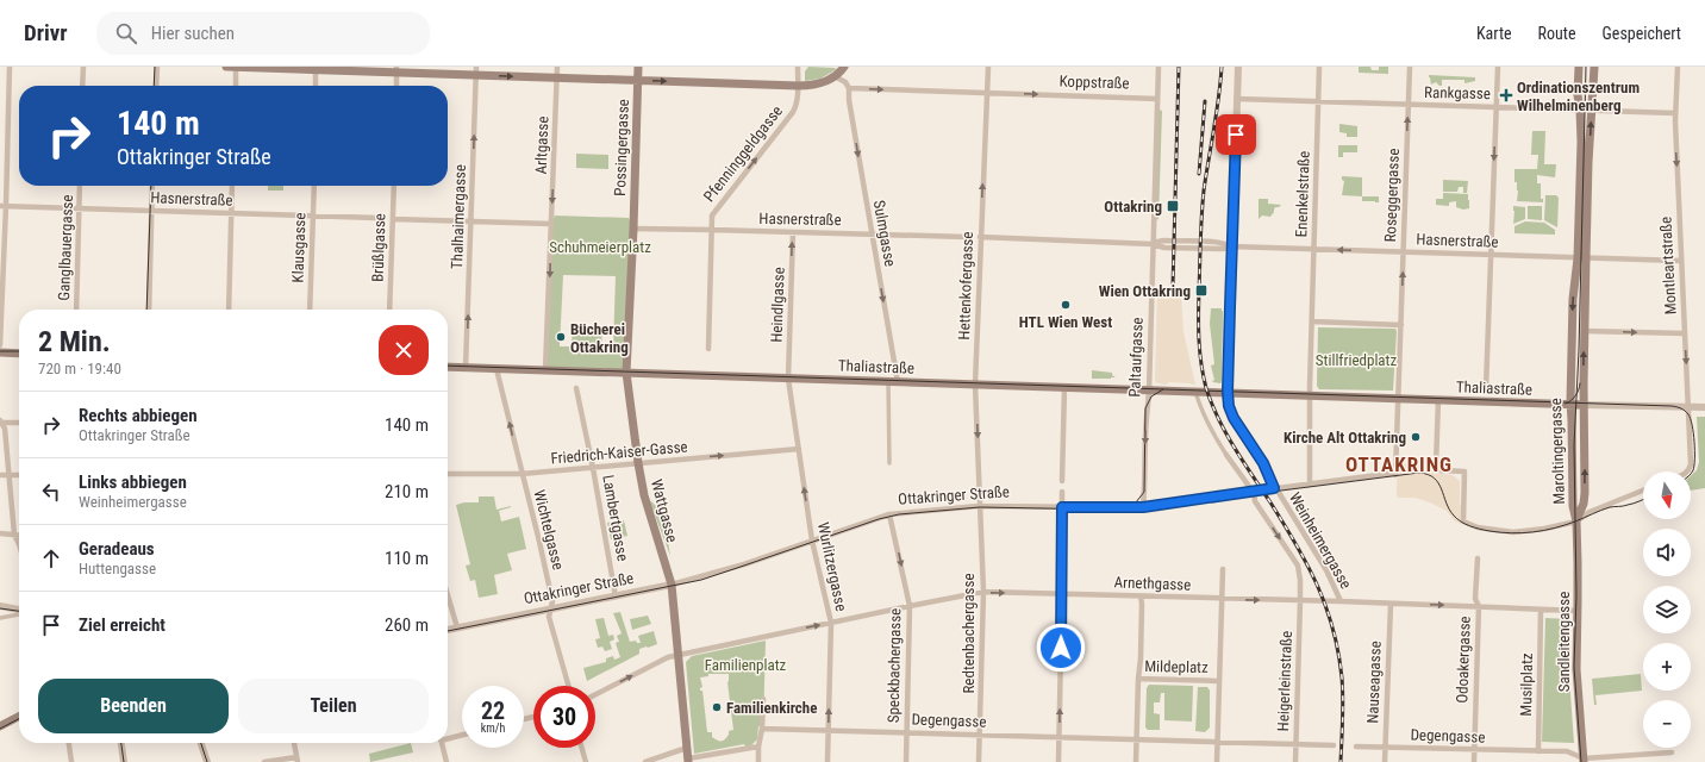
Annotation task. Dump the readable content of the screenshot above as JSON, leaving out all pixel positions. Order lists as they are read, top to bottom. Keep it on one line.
{"streets":{"main road":["Possingergasse","Thaliastraße","Maroltingergasse","Wattgasse","Sandleitengasse"],"street":["Koppstraße","Rankgasse","Arltgasse","Pfenninggeldgasse","Enenkelstraße","Roseggergasse","Hasnerstraße","Thalhaimergasse","Sulmgasse","Ganglbauergasse","Klausgasse","Brüßlgasse","Montleartstraße","Hettenkofergasse","Heindlgasse","Paltaufgasse","Friedrich-Kaiser-Gasse","Ottakringer Straße","Lambertgasse","Wichtelgasse","Weinheimergasse","Wurlitzergasse","Arnethgasse","Redtenbachergasse","Odoakergasse","Speckbachergasse","Mildeplatz","Heigerleinstraße","Nauseagasse","Musilplatz","Degengasse"]},"crossings":[["Koppstraße","Sulmgasse"],["Koppstraße","Hettenkofergasse"],["Koppstraße","Paltaufgasse"],["Rankgasse","Enenkelstraße"],["Rankgasse","Roseggergasse"],["Rankgasse","Montleartstraße"],["Rankgasse","Maroltingergasse"],["Possingergasse","Hasnerstraße"],["Pfenninggeldgasse","Hasnerstraße"],["Enenkelstraße","Hasnerstraße"],["Roseggergasse","Hasnerstraße"],["Hasnerstraße","Sulmgasse"],["Hasnerstraße","Ganglbauergasse"],["Hasnerstraße","Klausgasse"],["Hasnerstraße","Montleartstraße"],["Hasnerstraße","Hettenkofergasse"],["Hasnerstraße","Heindlgasse"],["Hasnerstraße","Paltaufgasse"],["Hasnerstraße","Maroltingergasse"],["Thalhaimergasse","Thaliastraße"],["Sulmgasse","Thaliastraße"],["Montleartstraße","Thaliastraße"],["Hettenkofergasse","Thaliastraße"],["Hettenkofergasse","Ottakringer Straße"],["Hettenkofergasse","Redtenbachergasse"],["Heindlgasse","Thaliastraße"],["Heindlgasse","Wurlitzergasse"],["Paltaufgasse","Thaliastraße"],["Paltaufgasse","Ottakringer Straße"],["Thaliastraße","Maroltingergasse"],["Thaliastraße","Ottakringer Straße"],["Thaliastraße","Wattgasse"],["Thaliastraße","Wichtelgasse"],["Thaliastraße","Weinheimergasse"],["Thaliastraße","Wurlitzergasse"],["Maroltingergasse","Sandleitengasse"],["Friedrich-Kaiser-Gasse","Wattgasse"],["Friedrich-Kaiser-Gasse","Lambertgasse"],["Friedrich-Kaiser-Gasse","Wichtelgasse"],["Friedrich-Kaiser-Gasse","Wurlitzergasse"],["Ottakringer Straße","Wattgasse"],["Ottakringer Straße","Lambertgasse"],["Ottakringer Straße","Wichtelgasse"],["Ottakringer Straße","Weinheimergasse"],["Ottakringer Straße","Wurlitzergasse"],["Ottakringer Straße","Redtenbachergasse"],["Ottakringer Straße","Speckbachergasse"],["Wattgasse","Arnethgasse"],["Weinheimergasse","Arnethgasse"],["Weinheimergasse","Heigerleinstraße"],["Wurlitzergasse","Arnethgasse"],["Wurlitzergasse","Degengasse"],["Arnethgasse","Redtenbachergasse"],["Arnethgasse","Odoakergasse"],["Arnethgasse","Speckbachergasse"],["Arnethgasse","Heigerleinstraße"],["Arnethgasse","Nauseagasse"],["Arnethgasse","Musilplatz"],["Redtenbachergasse","Degengasse"],["Odoakergasse","Degengasse"],["Speckbachergasse","Degengasse"],["Mildeplatz","Degengasse"],["Nauseagasse","Degengasse"],["Musilplatz","Degengasse"]],"one_way":["Koppstraße","Arltgasse","Pfenninggeldgasse","Roseggergasse","Thalhaimergasse","Sulmgasse","Montleartstraße","Heindlgasse","Friedrich-Kaiser-Gasse","Wurlitzergasse","Arnethgasse","Speckbachergasse"],"districts":["OTTAKRING"],"parks":["Schuhmeierplatz","Stillfriedplatz","Familienplatz"],"places":{"health":["Ordinationszentrum Wilhelminenberg"],"transit":["Ottakring","Wien Ottakring"],"other":["HTL Wien West","Bücherei Ottakring","Kirche Alt Ottakring","Familienkirche"]},"north":"bottom","page":{"header":"Drivr","search":"Hier suchen","nav":["Karte","Route","Gespeichert"],"turn":["140 m","Ottakringer Straße"],"heading":["2 Min.","720 m · 19:40"],"list":[{"name":"Rechts abbiegen","note":"Ottakringer Straße","value":"140 m"},{"name":"Links abbiegen","note":"Weinheimergasse","value":"210 m"},{"name":"Geradeaus","note":"Huttengasse","value":"110 m"},{"name":"Ziel erreicht","value":"260 m"}],"map_buttons":["+","−"],"buttons":["Beenden","Teilen"],"speed":"22 km/h","limit":"30"}}
